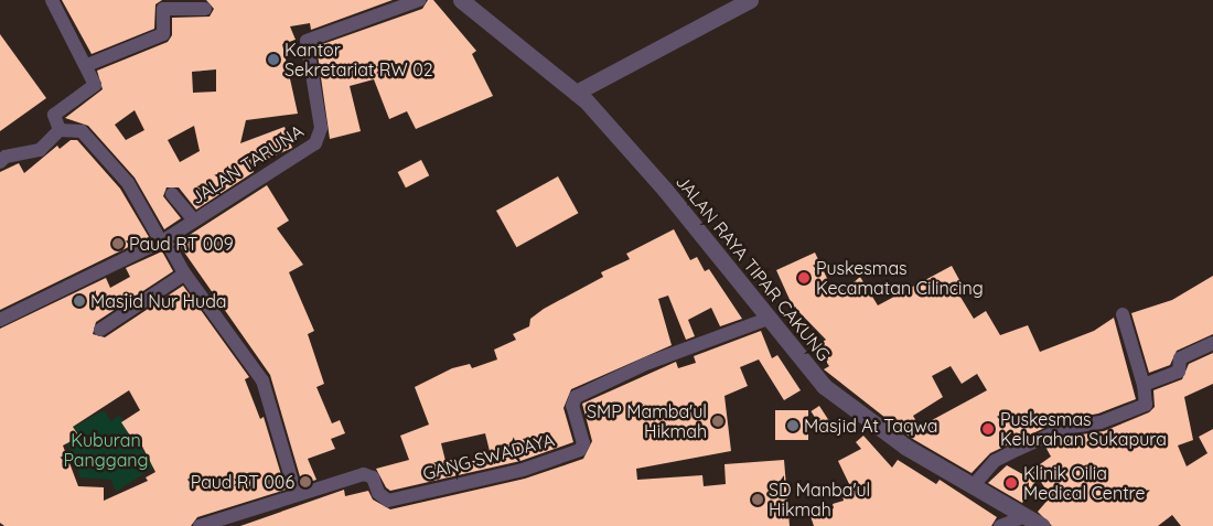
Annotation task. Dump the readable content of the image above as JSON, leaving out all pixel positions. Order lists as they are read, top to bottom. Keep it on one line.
{"streets":{"street":["JALAN TARUNA","JALAN RAYA TIPAR CAKUNG","GANG SWADAYA"]},"crossings":[["JALAN RAYA TIPAR CAKUNG","GANG SWADAYA"]],"parks":["Kuburan Panggang"],"places":["Kantor Sekretariat RW 02","Paud RT 009","Puskesmas Kecamatan Cilincing","Masjid Nur Huda","SMP Mamba'ul Hikmah","Masjid At Taqwa","Puskesmas Kelurahan Sukapura","Paud RT 006","Klinik Oilia Medical Centre","SD Manba'ul Hikmah"]}
